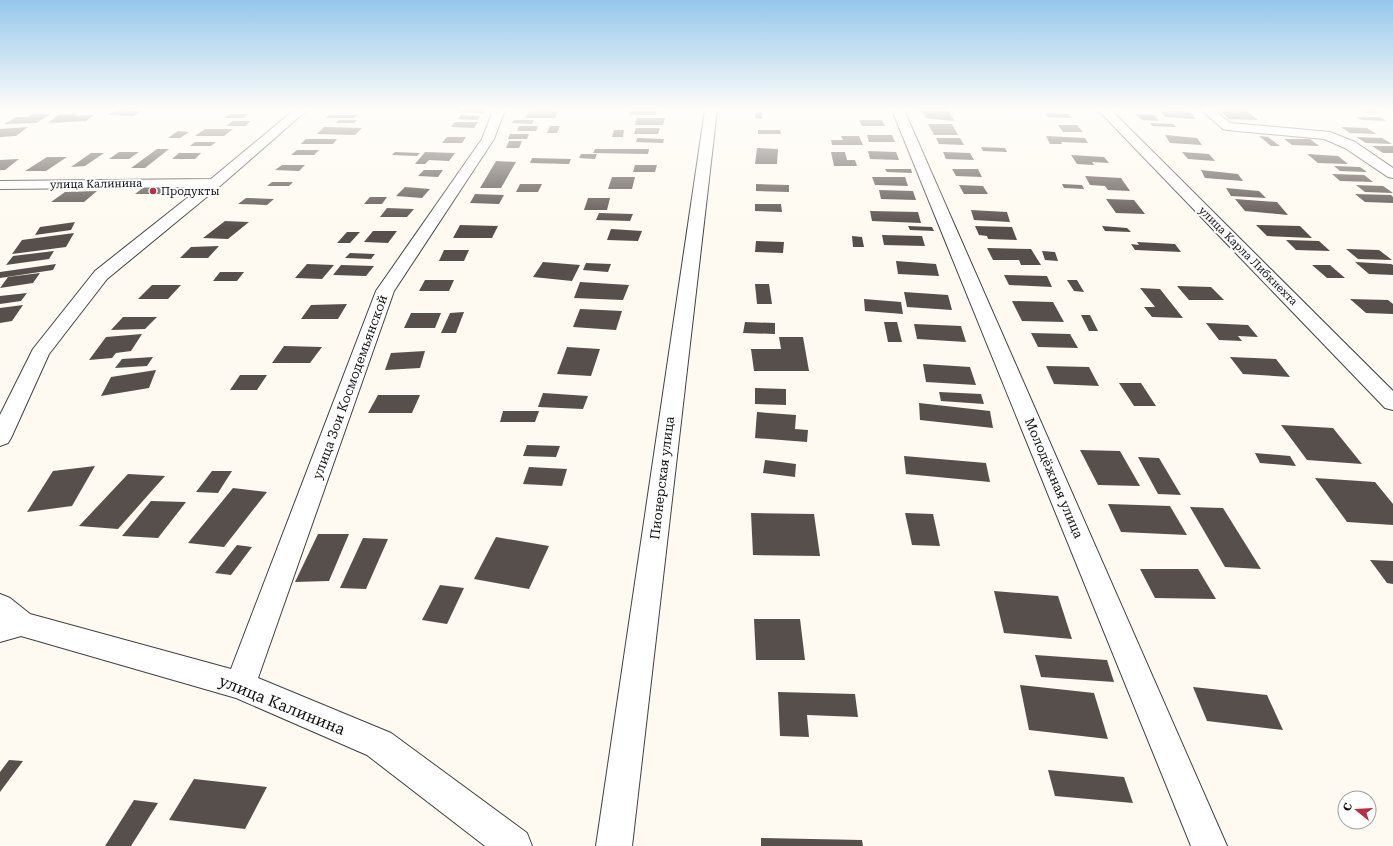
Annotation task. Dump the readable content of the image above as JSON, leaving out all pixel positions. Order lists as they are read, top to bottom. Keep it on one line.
{"streets":{"street":["улица Калинина","улица Карла Либкнехта","улица Зои Космодемьянской","Пионерская улица","Молодёжная улица"]},"crossings":[["улица Калинина","улица Зои Космодемьянской"]],"places":["Продукты"],"north":"left"}
